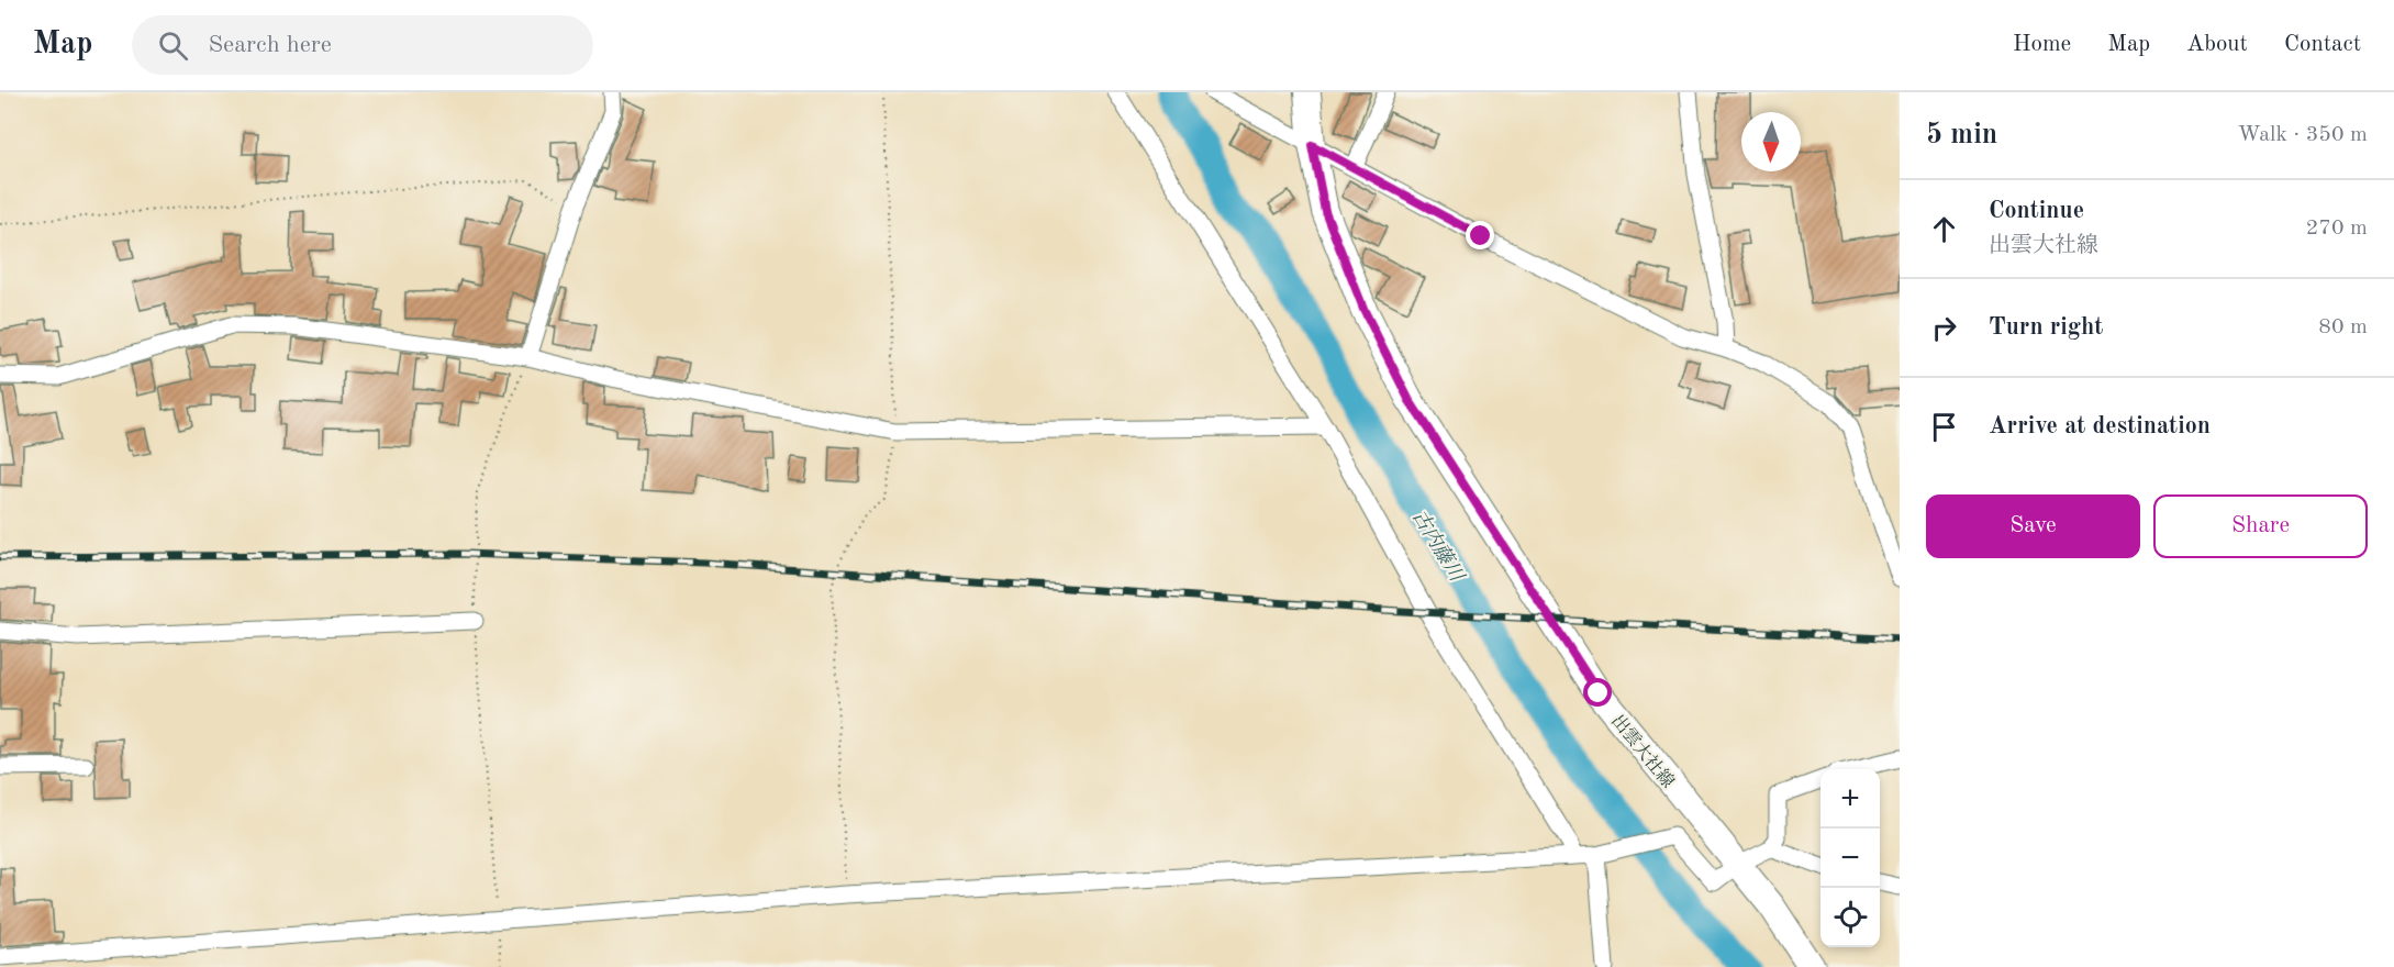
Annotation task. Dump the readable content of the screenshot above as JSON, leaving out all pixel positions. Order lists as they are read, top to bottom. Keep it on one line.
{"streets":{"main road":["出雲大社線"]},"water":["古内藤川"],"north":"bottom","page":{"header":"Map","search":"Search here","nav":["Home","Map","About","Contact"],"heading":["5 min","Walk · 350 m"],"list":[["Continue","出雲大社線","270 m"],["Turn right","80 m"],"Arrive at destination"],"buttons":["Save","Share"],"map_buttons":["+","−"]}}
